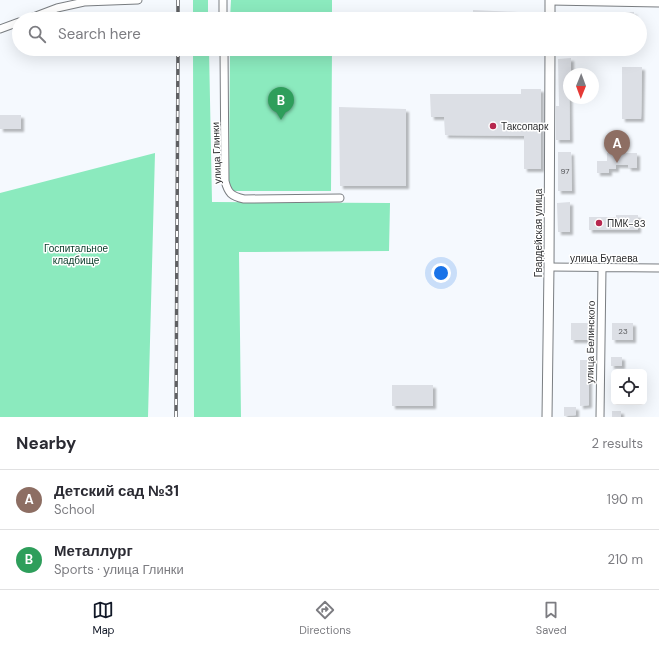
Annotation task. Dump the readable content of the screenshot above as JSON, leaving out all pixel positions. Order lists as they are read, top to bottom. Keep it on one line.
{"streets":{"street":["улица Глинки","Гвардейская улица","улица Бутаева","улица Белинского"]},"crossings":[["Гвардейская улица","улица Бутаева"],["улица Бутаева","улица Белинского"]],"parks":["Госпитальное кладбище"],"places":["Таксопарк","ПМК-83"],"house_numbers":["97","23"],"north":"bottom","page":{"search":"Search here","pins":["B","A"],"heading":["Nearby","2 results"],"list":[{"mark":"A","name":"Детский сад №31","note":"School","value":"190 m"},{"mark":"B","name":"Металлург","note":"Sports · улица Глинки","value":"210 m"}],"nav":["Map","Directions","Saved"]}}
